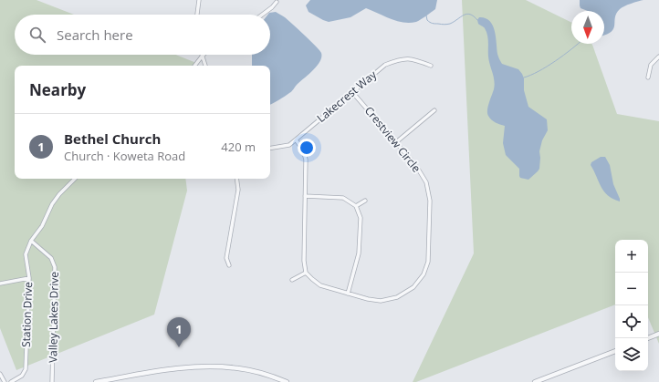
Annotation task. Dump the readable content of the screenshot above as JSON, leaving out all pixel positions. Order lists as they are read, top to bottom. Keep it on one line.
{"streets":{"street":["Lakecrest Way","Crestview Circle","Station Drive","Valley Lakes Drive"]},"crossings":[["Lakecrest Way","Crestview Circle"],["Station Drive","Valley Lakes Drive"]],"north":"bottom","page":{"search":"Search here","heading":"Nearby","list":[{"mark":"1","name":"Bethel Church","note":"Church · Koweta Road","value":"420 m"}],"map_buttons":["+","−"],"pins":"1"}}
